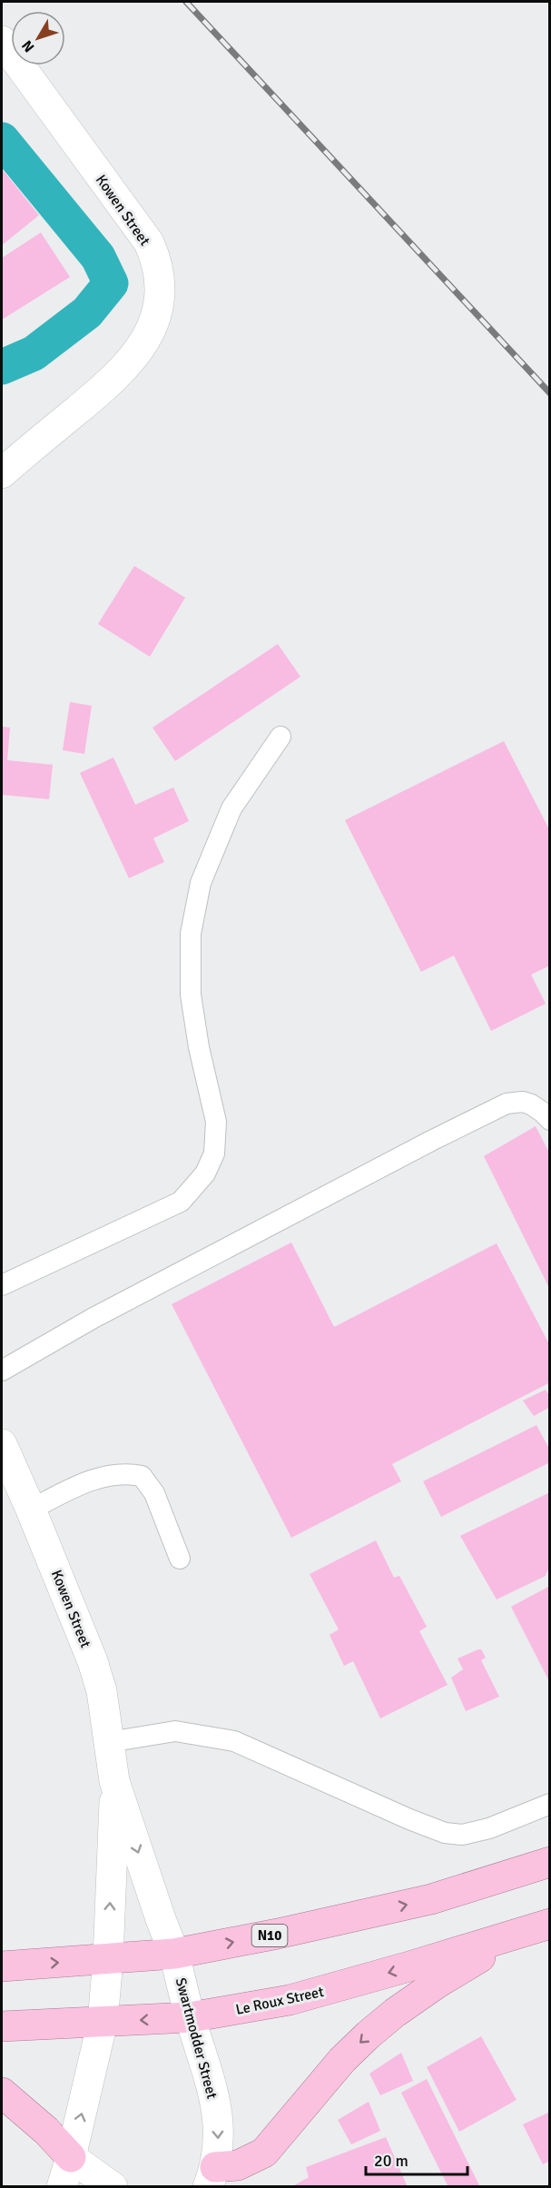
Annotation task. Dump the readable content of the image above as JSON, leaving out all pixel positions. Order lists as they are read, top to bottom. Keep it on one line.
{"streets":{"highway":["N10","Le Roux Street"],"street":["Kowen Street","Swartmodder Street"]},"crossings":[["Kowen Street","N10"],["Kowen Street","Swartmodder Street"],["N10","Swartmodder Street"],["Le Roux Street","Swartmodder Street"]],"scale_bar":"20 m","north":"bottom left"}
